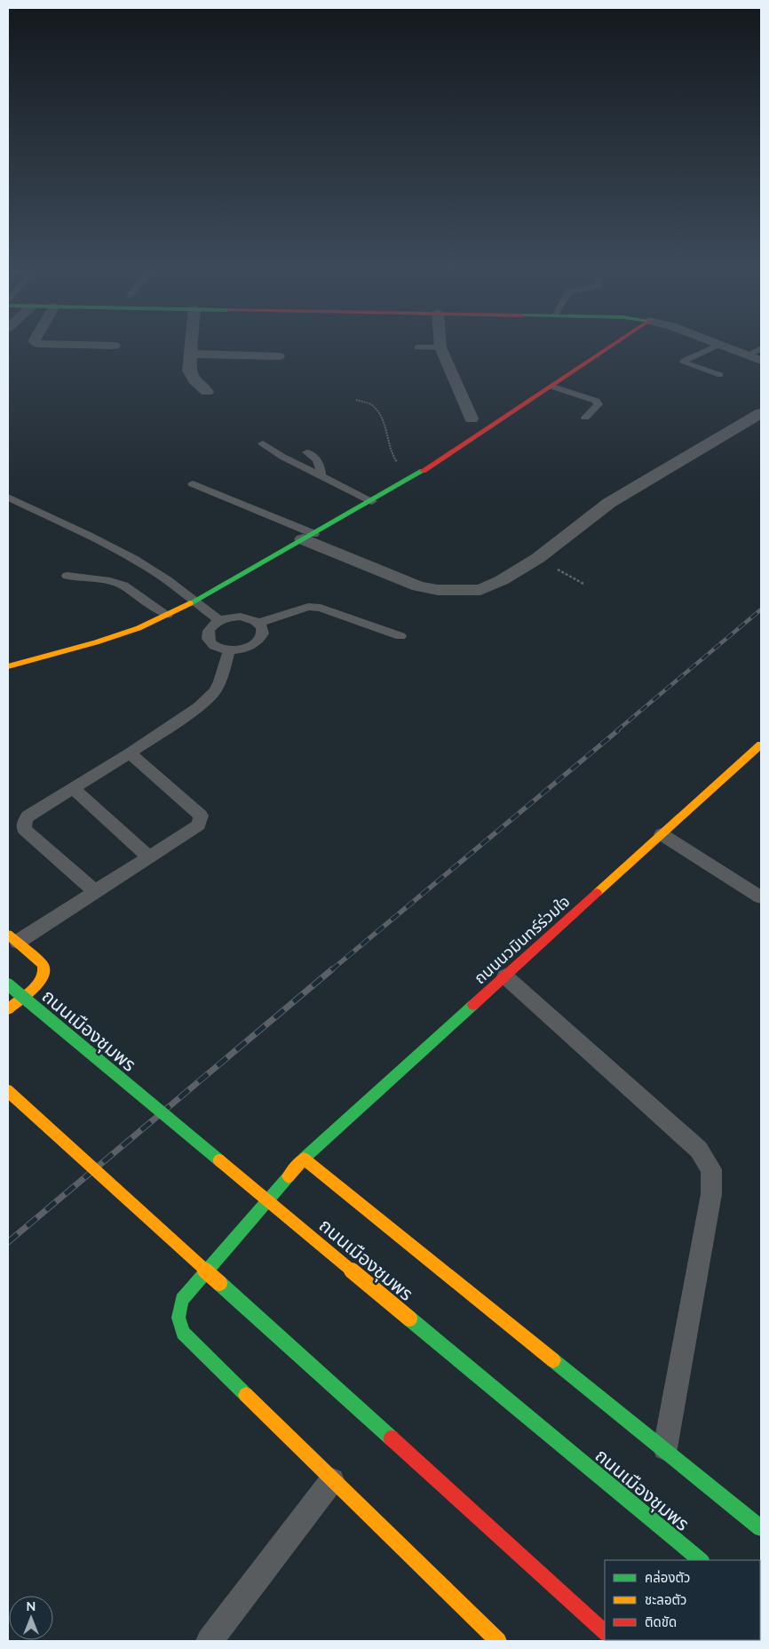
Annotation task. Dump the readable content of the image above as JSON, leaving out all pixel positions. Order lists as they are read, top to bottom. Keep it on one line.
{"streets":{"street":["ถนนนวมินทร์ร่วมใจ","ถนนเมืองชุมพร"]},"legend":["คล่องตัว","ชะลอตัว","ติดขัด"],"north":"top"}
